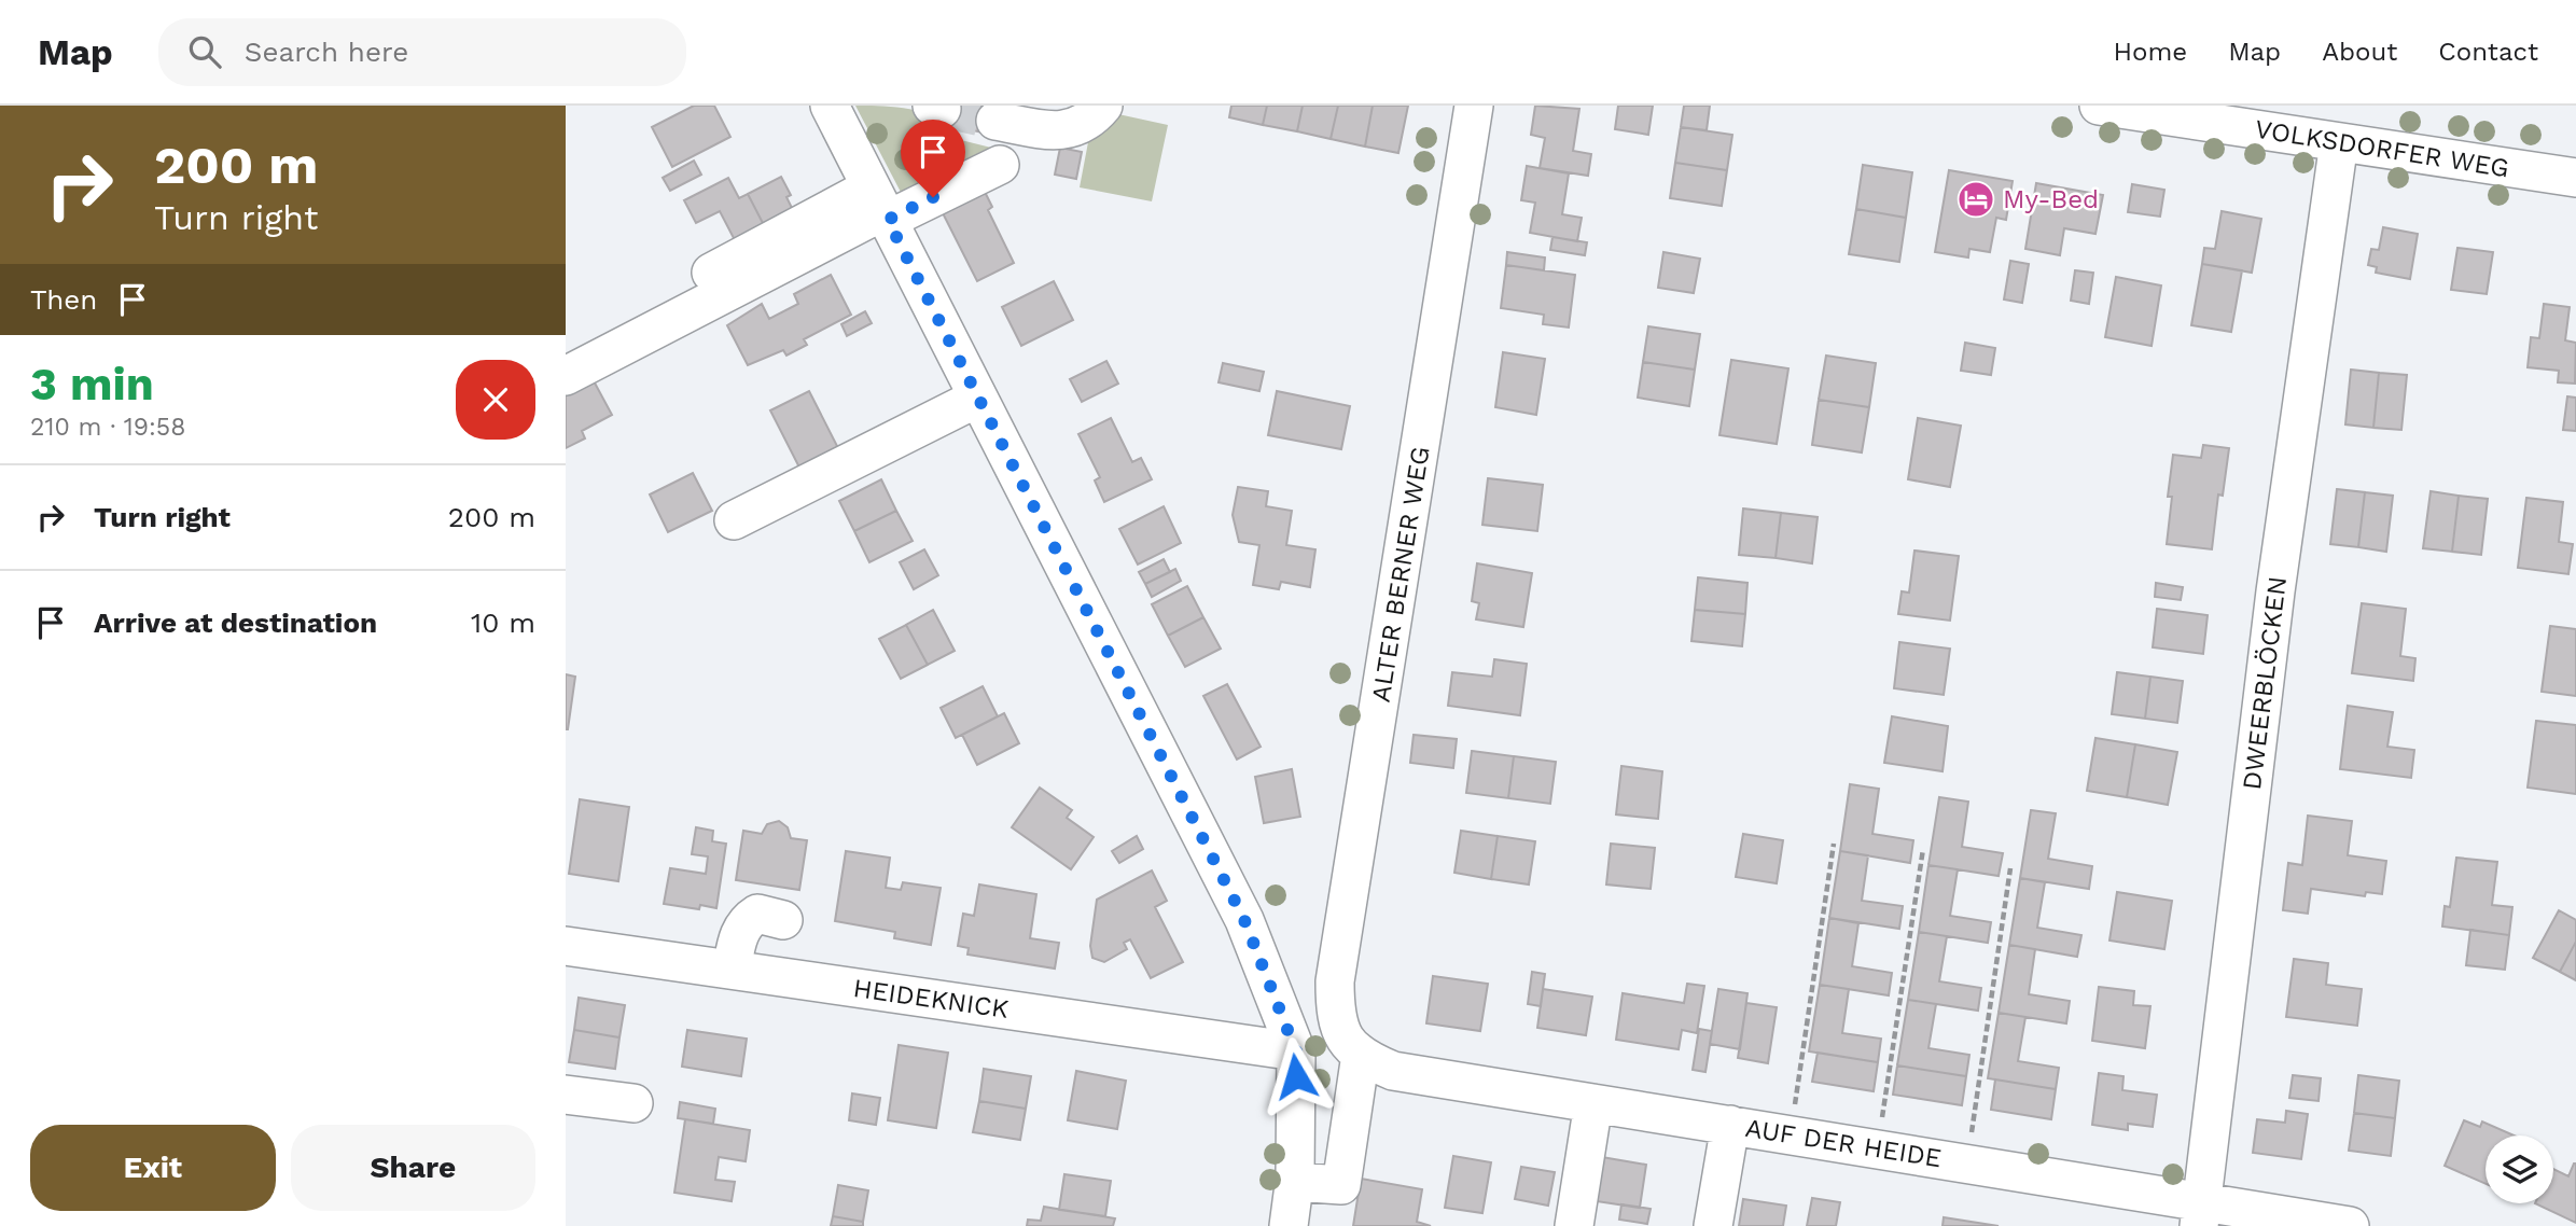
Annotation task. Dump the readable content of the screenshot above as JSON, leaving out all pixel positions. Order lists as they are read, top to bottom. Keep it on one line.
{"streets":{"street":["VOLKSDORFER WEG","ALTER BERNER WEG","DWEERBLÖCKEN","HEIDEKNICK","AUF DER HEIDE"]},"crossings":[["VOLKSDORFER WEG","DWEERBLÖCKEN"],["ALTER BERNER WEG","AUF DER HEIDE"],["DWEERBLÖCKEN","AUF DER HEIDE"]],"places":{"hotel":["My-Bed"]},"page":{"header":"Map","search":"Search here","nav":["Home","Map","About","Contact"],"turn":["200 m","Turn right"],"then":"Then","heading":["3 min","210 m · 19:58"],"list":[{"name":"Turn right","value":"200 m"},{"name":"Arrive at destination","value":"10 m"}],"buttons":["Exit","Share"]}}
